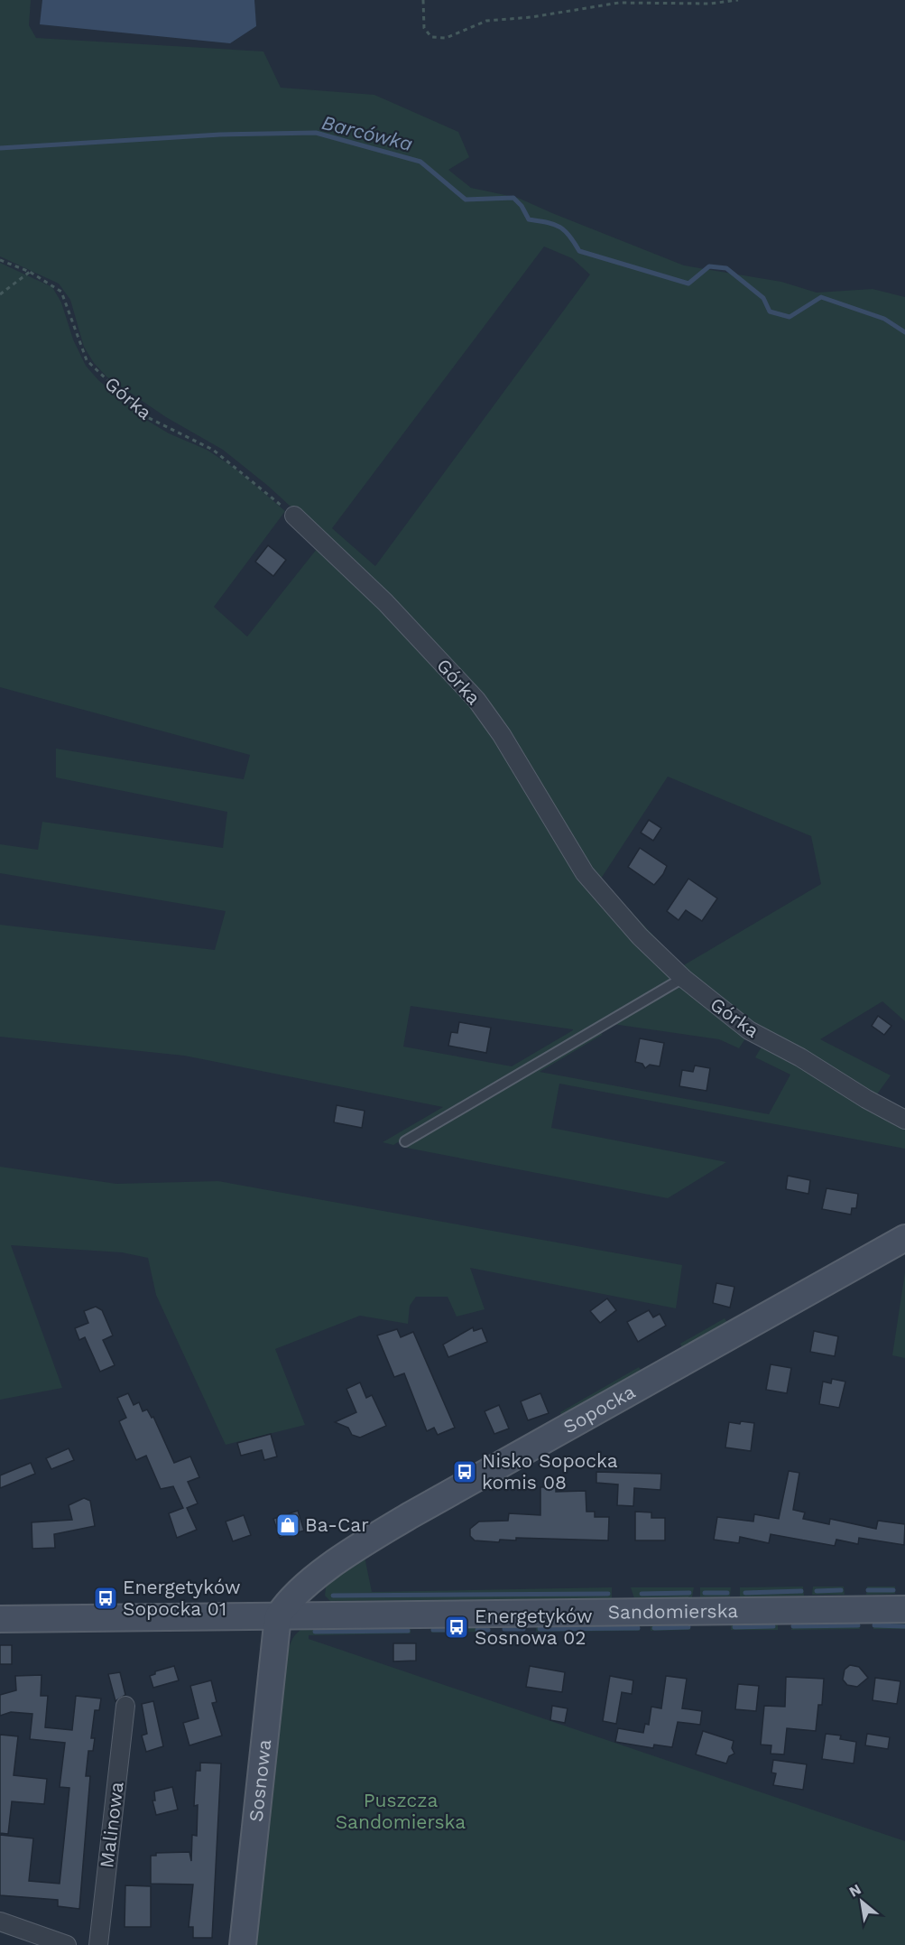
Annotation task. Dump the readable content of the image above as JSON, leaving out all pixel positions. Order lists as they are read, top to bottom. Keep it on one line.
{"streets":{"street":["Górka","Sopocka","Sandomierska","Sosnowa","Malinowa"]},"crossings":[["Sopocka","Sandomierska"],["Sopocka","Sosnowa"],["Sandomierska","Sosnowa"]],"water":["Barcówka"],"parks":["Puszcza Sandomierska"],"places":{"bus stop":["Nisko Sopocka komis 08","Energetyków Sopocka 01","Energetyków Sosnowa 02"],"shop":["Ba-Car"]},"north":"top left"}
